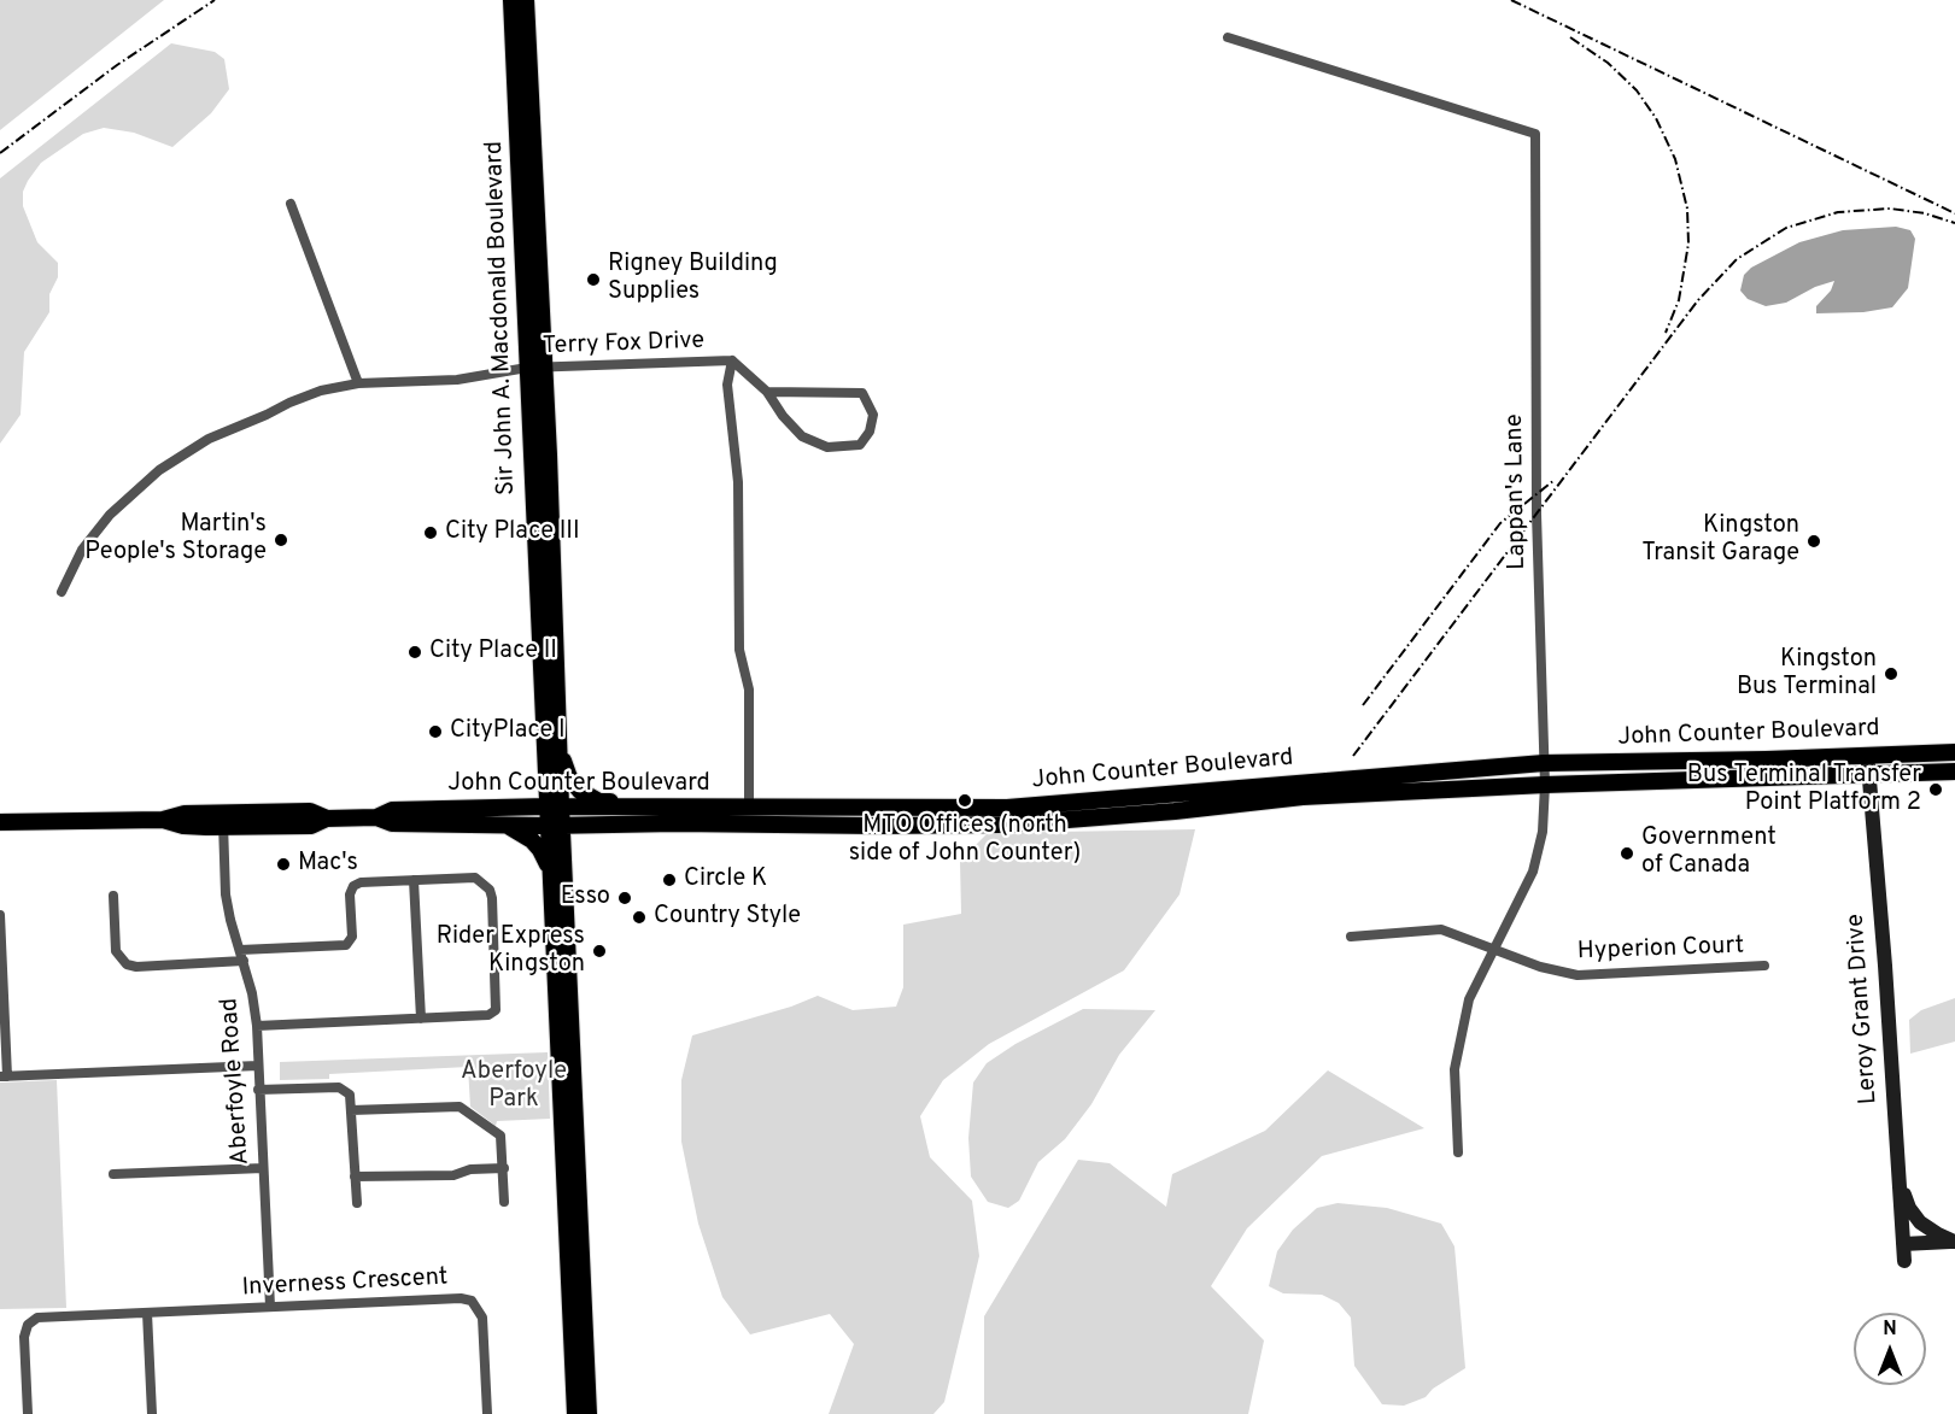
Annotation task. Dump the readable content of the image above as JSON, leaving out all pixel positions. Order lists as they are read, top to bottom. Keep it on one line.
{"streets":{"main road":["Sir John A. Macdonald Boulevard","John Counter Boulevard"],"street":["Terry Fox Drive","Lappan's Lane","Hyperion Court","Leroy Grant Drive","Aberfoyle Road","Inverness Crescent"]},"crossings":[["Sir John A. Macdonald Boulevard","Terry Fox Drive"],["Sir John A. Macdonald Boulevard","John Counter Boulevard"],["Terry Fox Drive","John Counter Boulevard"],["Lappan's Lane","John Counter Boulevard"],["Lappan's Lane","Hyperion Court"],["John Counter Boulevard","Leroy Grant Drive"],["John Counter Boulevard","Aberfoyle Road"],["Aberfoyle Road","Inverness Crescent"]],"parks":["Aberfoyle Park"],"places":["Rigney Building Supplies","City Place III","Martin's People's Storage","Kingston Transit Garage","City Place II","Kingston Bus Terminal","CityPlace I","Bus Terminal Transfer Point Platform 2","MTO Offices (north side of John Counter)","Government of Canada","Mac's","Circle K","Esso","Country Style","Rider Express Kingston"],"north":"top"}
